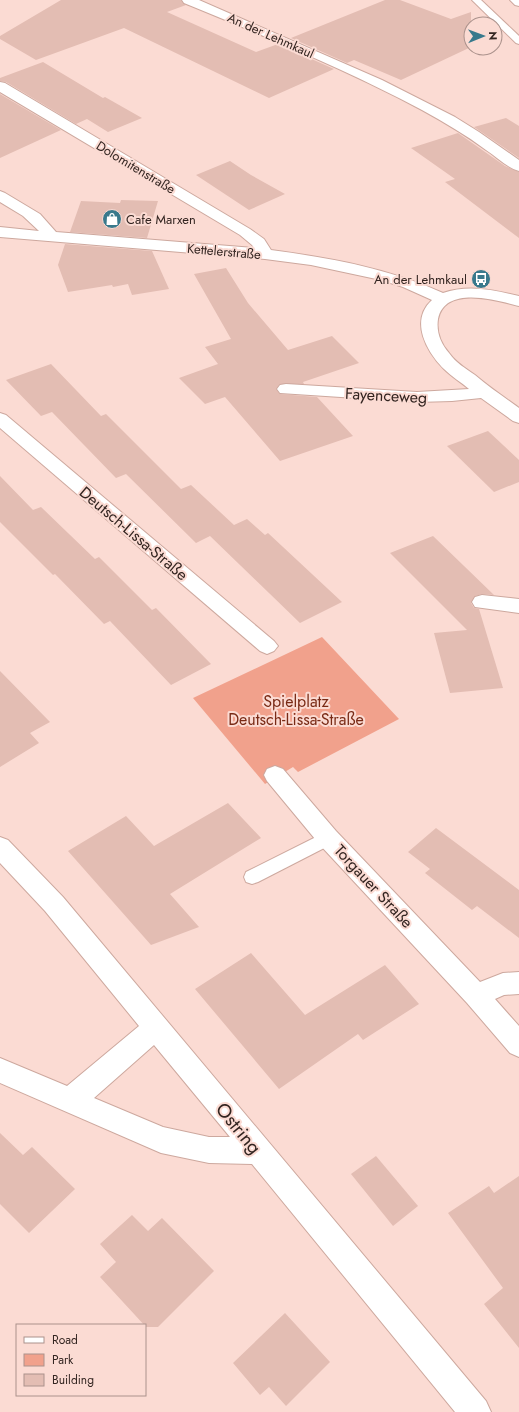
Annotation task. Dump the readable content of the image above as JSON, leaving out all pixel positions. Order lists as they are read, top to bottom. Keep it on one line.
{"streets":{"street":["An der Lehmkaul","Dolomitenstraße","Kettelerstraße","Fayenceweg","Deutsch-Lissa-Straße","Torgauer Straße","Ostring"]},"crossings":[["Dolomitenstraße","Kettelerstraße"]],"parks":["Spielplatz Deutsch-Lissa-Straße"],"places":{"shop":["Cafe Marxen"],"bus stop":["An der Lehmkaul"]},"legend":["Road","Park","Building"],"north":"right"}
